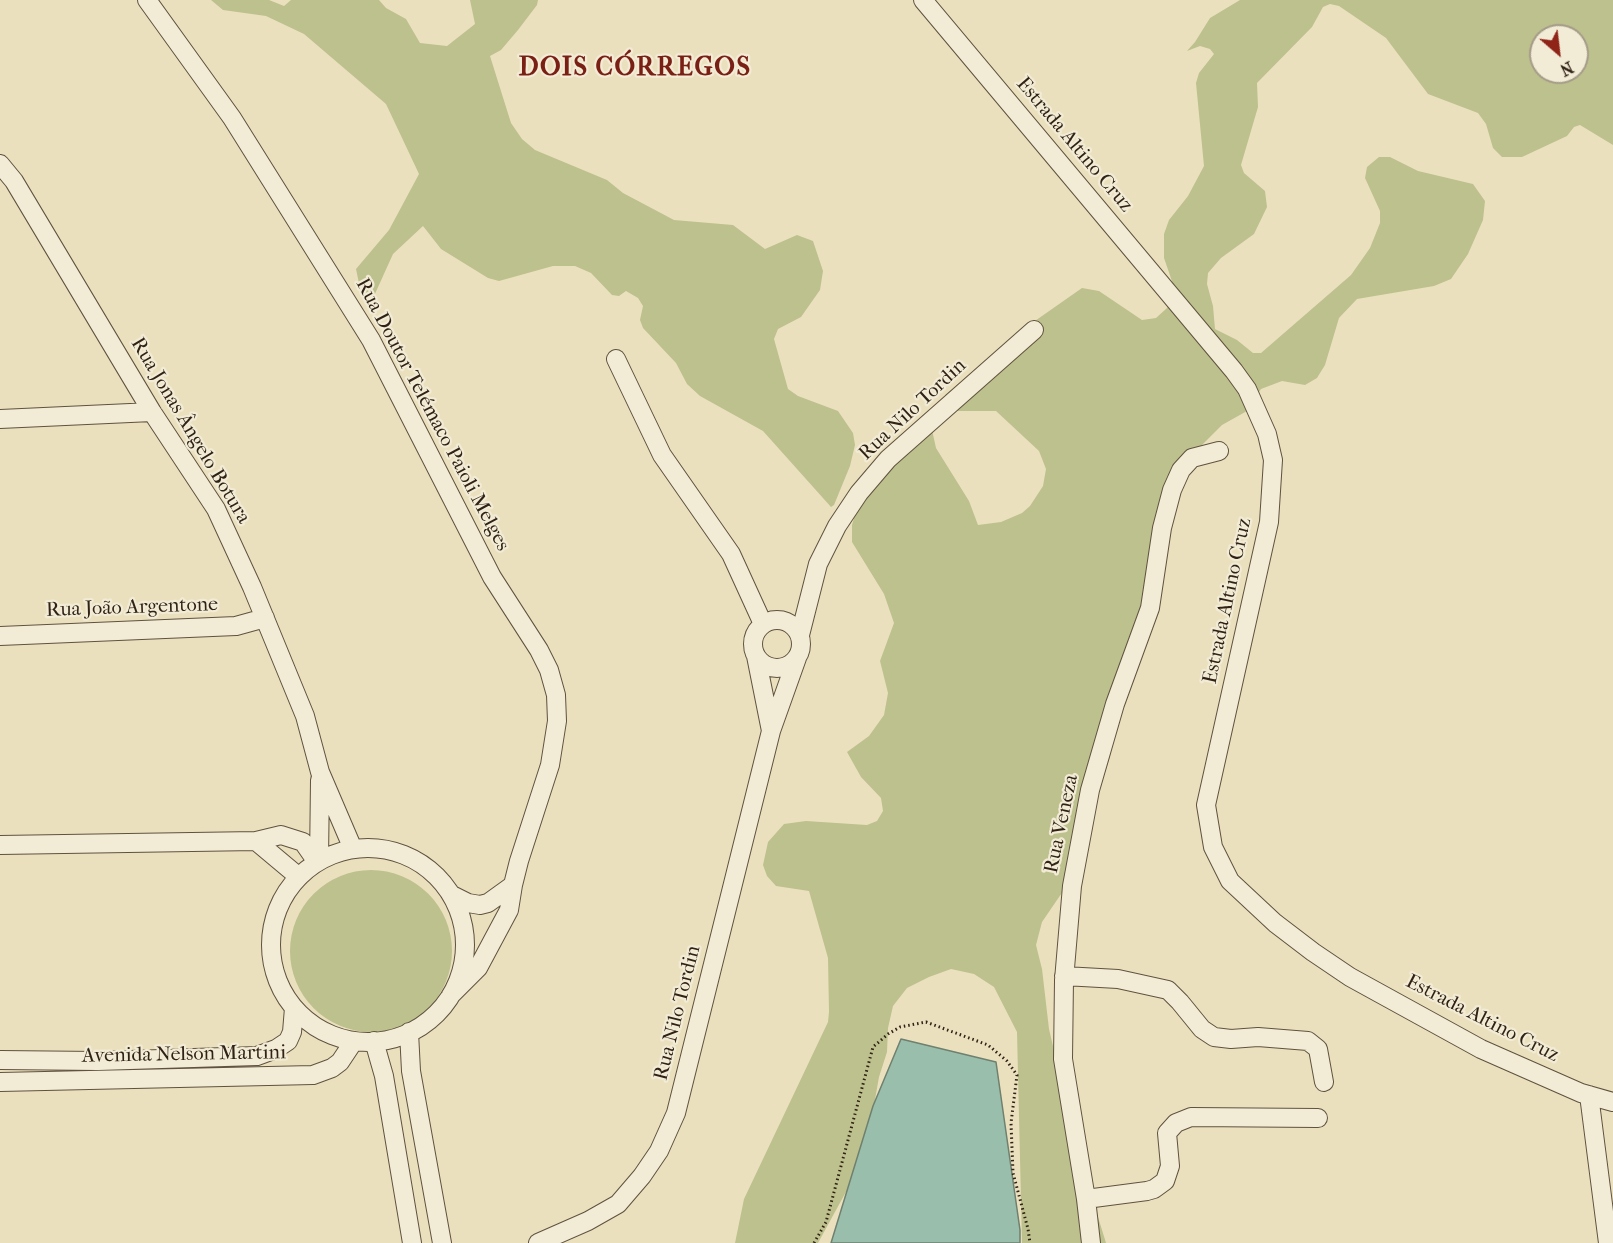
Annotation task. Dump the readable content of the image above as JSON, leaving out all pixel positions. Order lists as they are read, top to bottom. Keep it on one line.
{"streets":{"street":["Estrada Altino Cruz","Rua Nilo Tordin","Rua Doutor Telémaco Paioli Melges","Rua Jonas Ângelo Botura","Rua João Argentone","Rua Veneza","Avenida Nelson Martini"]},"crossings":[["Rua Doutor Telémaco Paioli Melges","Rua Jonas Ângelo Botura"],["Rua Doutor Telémaco Paioli Melges","Avenida Nelson Martini"],["Rua Jonas Ângelo Botura","Rua João Argentone"],["Rua Jonas Ângelo Botura","Avenida Nelson Martini"]],"districts":["DOIS CÓRREGOS"],"north":"bottom right"}
